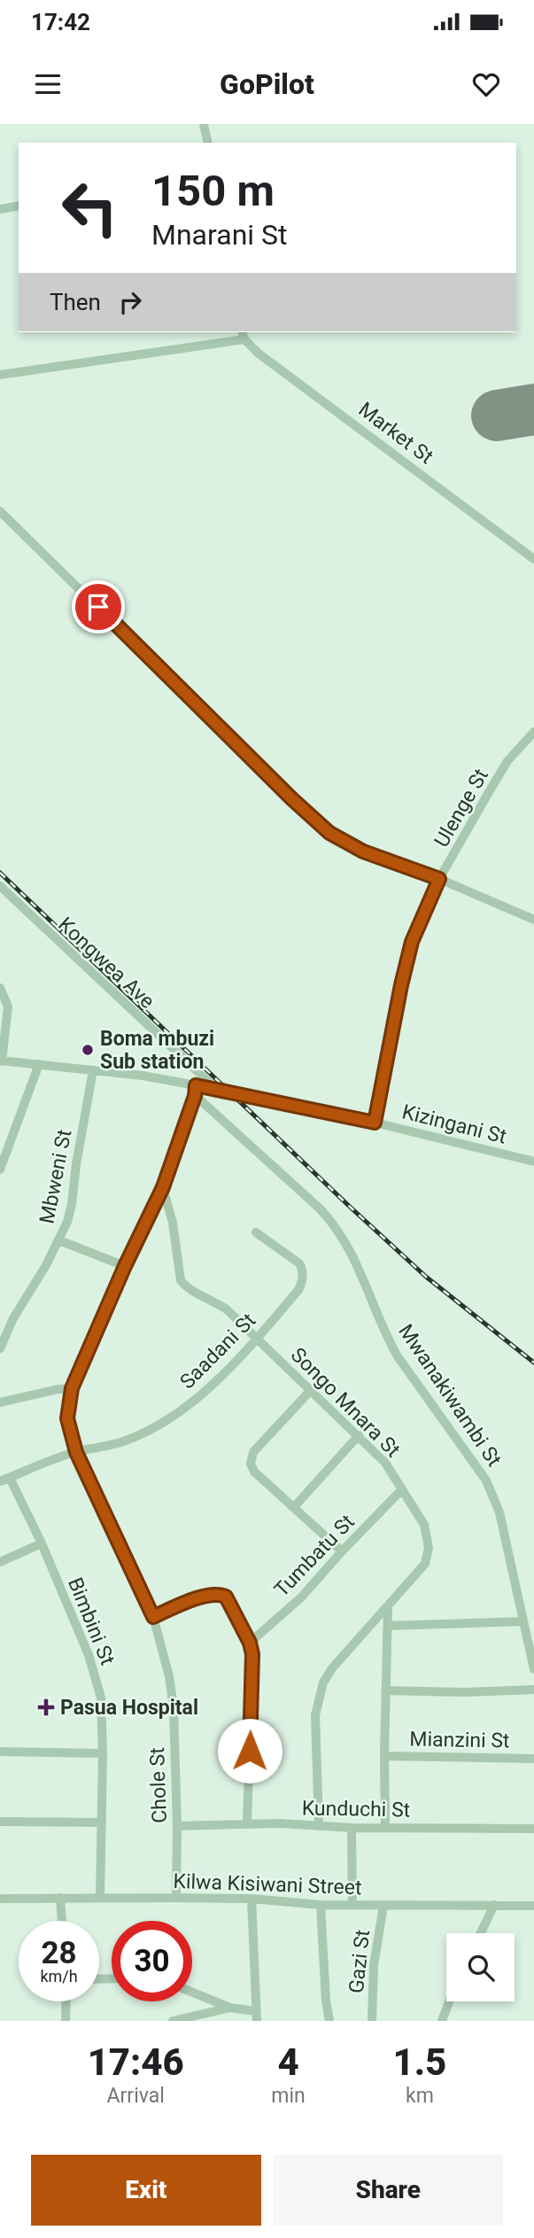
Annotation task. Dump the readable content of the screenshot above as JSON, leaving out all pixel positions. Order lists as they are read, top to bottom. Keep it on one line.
{"streets":{"street":["Market St","Ulenge St","Kongwea Ave","Kizingani St","Mbweni St","Saadani St","Mwanakiwambi St","Songo Mnara St","Tumbatu St","Bimbini St","Mianzini St","Chole St","Kunduchi St","Kilwa Kisiwani Street","Gazi St"]},"crossings":[["Ulenge St","Kizingani St"],["Kongwea Ave","Kizingani St"],["Kizingani St","Mbweni St"],["Kizingani St","Chole St"],["Saadani St","Songo Mnara St"],["Saadani St","Bimbini St"],["Saadani St","Chole St"],["Mwanakiwambi St","Chole St"],["Songo Mnara St","Tumbatu St"],["Songo Mnara St","Chole St"],["Songo Mnara St","Kunduchi St"],["Bimbini St","Kilwa Kisiwani Street"],["Chole St","Kunduchi St"],["Chole St","Kilwa Kisiwani Street"],["Kilwa Kisiwani Street","Gazi St"]],"places":{"other":["Boma mbuzi Sub station"],"health":["Pasua Hospital"]},"page":{"status":"17:42","header":"GoPilot","turn":["150 m","Mnarani St"],"then":"Then","speed":"28 km/h","limit":"30","eta":["17:46","Arrival","4","min","1.5","km"],"buttons":["Exit","Share"]}}
